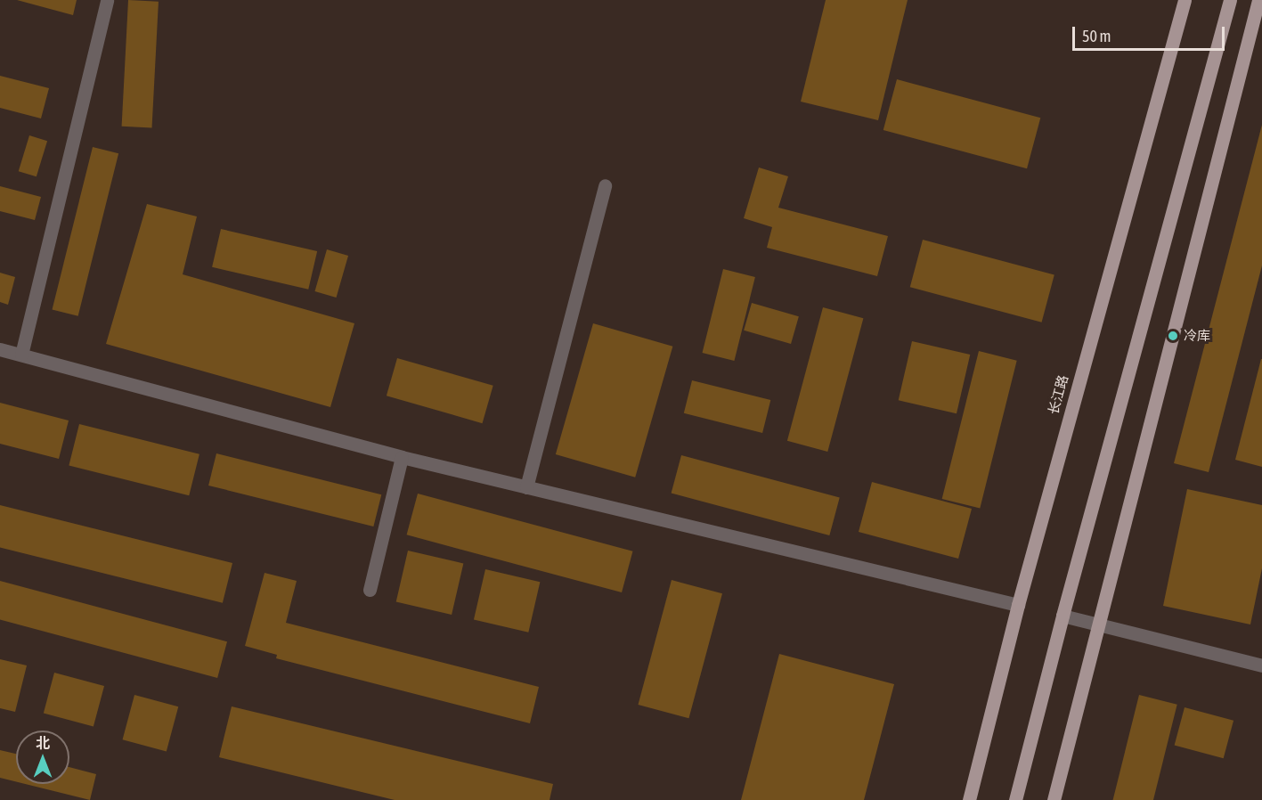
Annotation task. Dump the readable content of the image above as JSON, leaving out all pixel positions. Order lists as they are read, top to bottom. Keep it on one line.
{"streets":{"main road":["长江路"]},"places":["冷库"],"scale_bar":"50 m","north":"top"}
